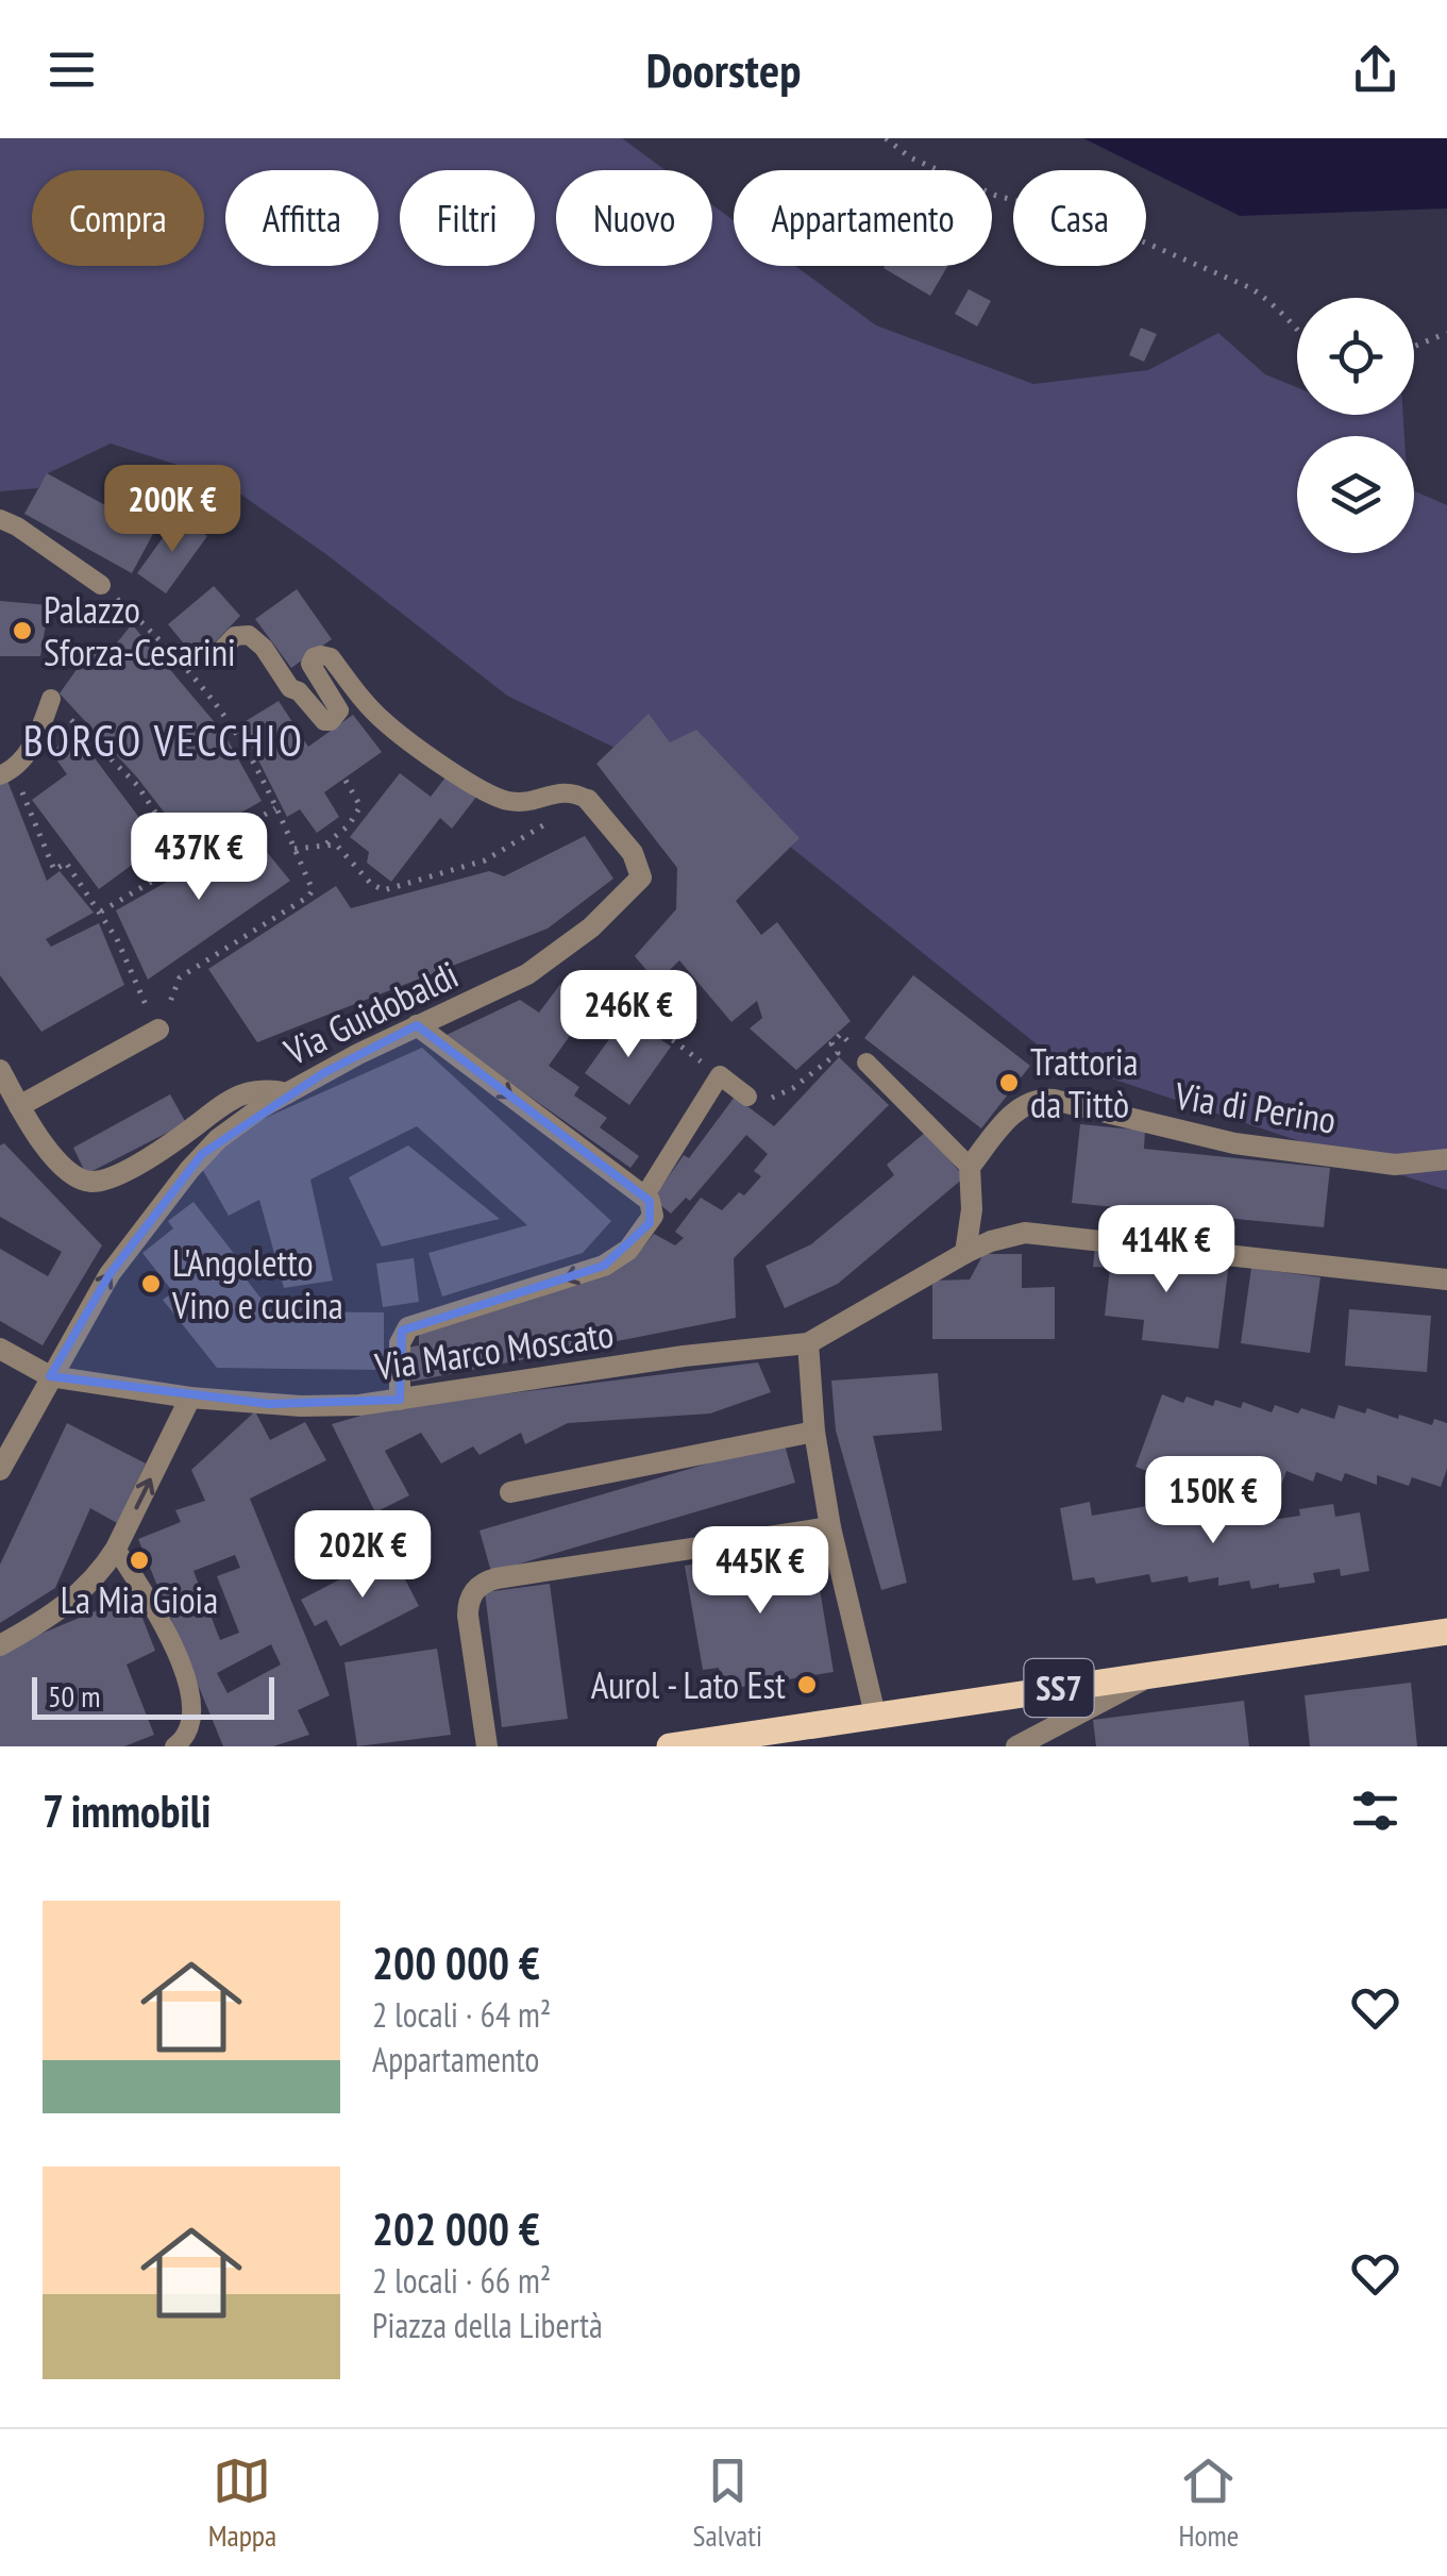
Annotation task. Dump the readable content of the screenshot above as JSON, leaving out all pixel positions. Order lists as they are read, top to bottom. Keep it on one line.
{"streets":{"main road":["SS7"],"street":["Via Guidobaldi","Via di Perino","Via Marco Moscato"]},"districts":["BORGO VECCHIO"],"places":["Palazzo Sforza-Cesarini","Trattoria da Tittò","L'Angoletto Vino e cucina","La Mia Gioia","Aurol - Lato Est"],"scale_bar":"50 m","page":{"header":"Doorstep","chip":["Compra","Affitta","Filtri","Nuovo","Appartamento","Casa"],"price":["200K €","437K €","246K €","414K €","150K €","202K €","445K €"],"scale":"50 m","heading":"7 immobili","list":[{"name":"200 000 €","note":"2 locali · 64 m² · Appartamento"},{"name":"202 000 €","note":"2 locali · 66 m² · Piazza della Libertà"}],"tabs":["Mappa","Salvati","Home"]}}
